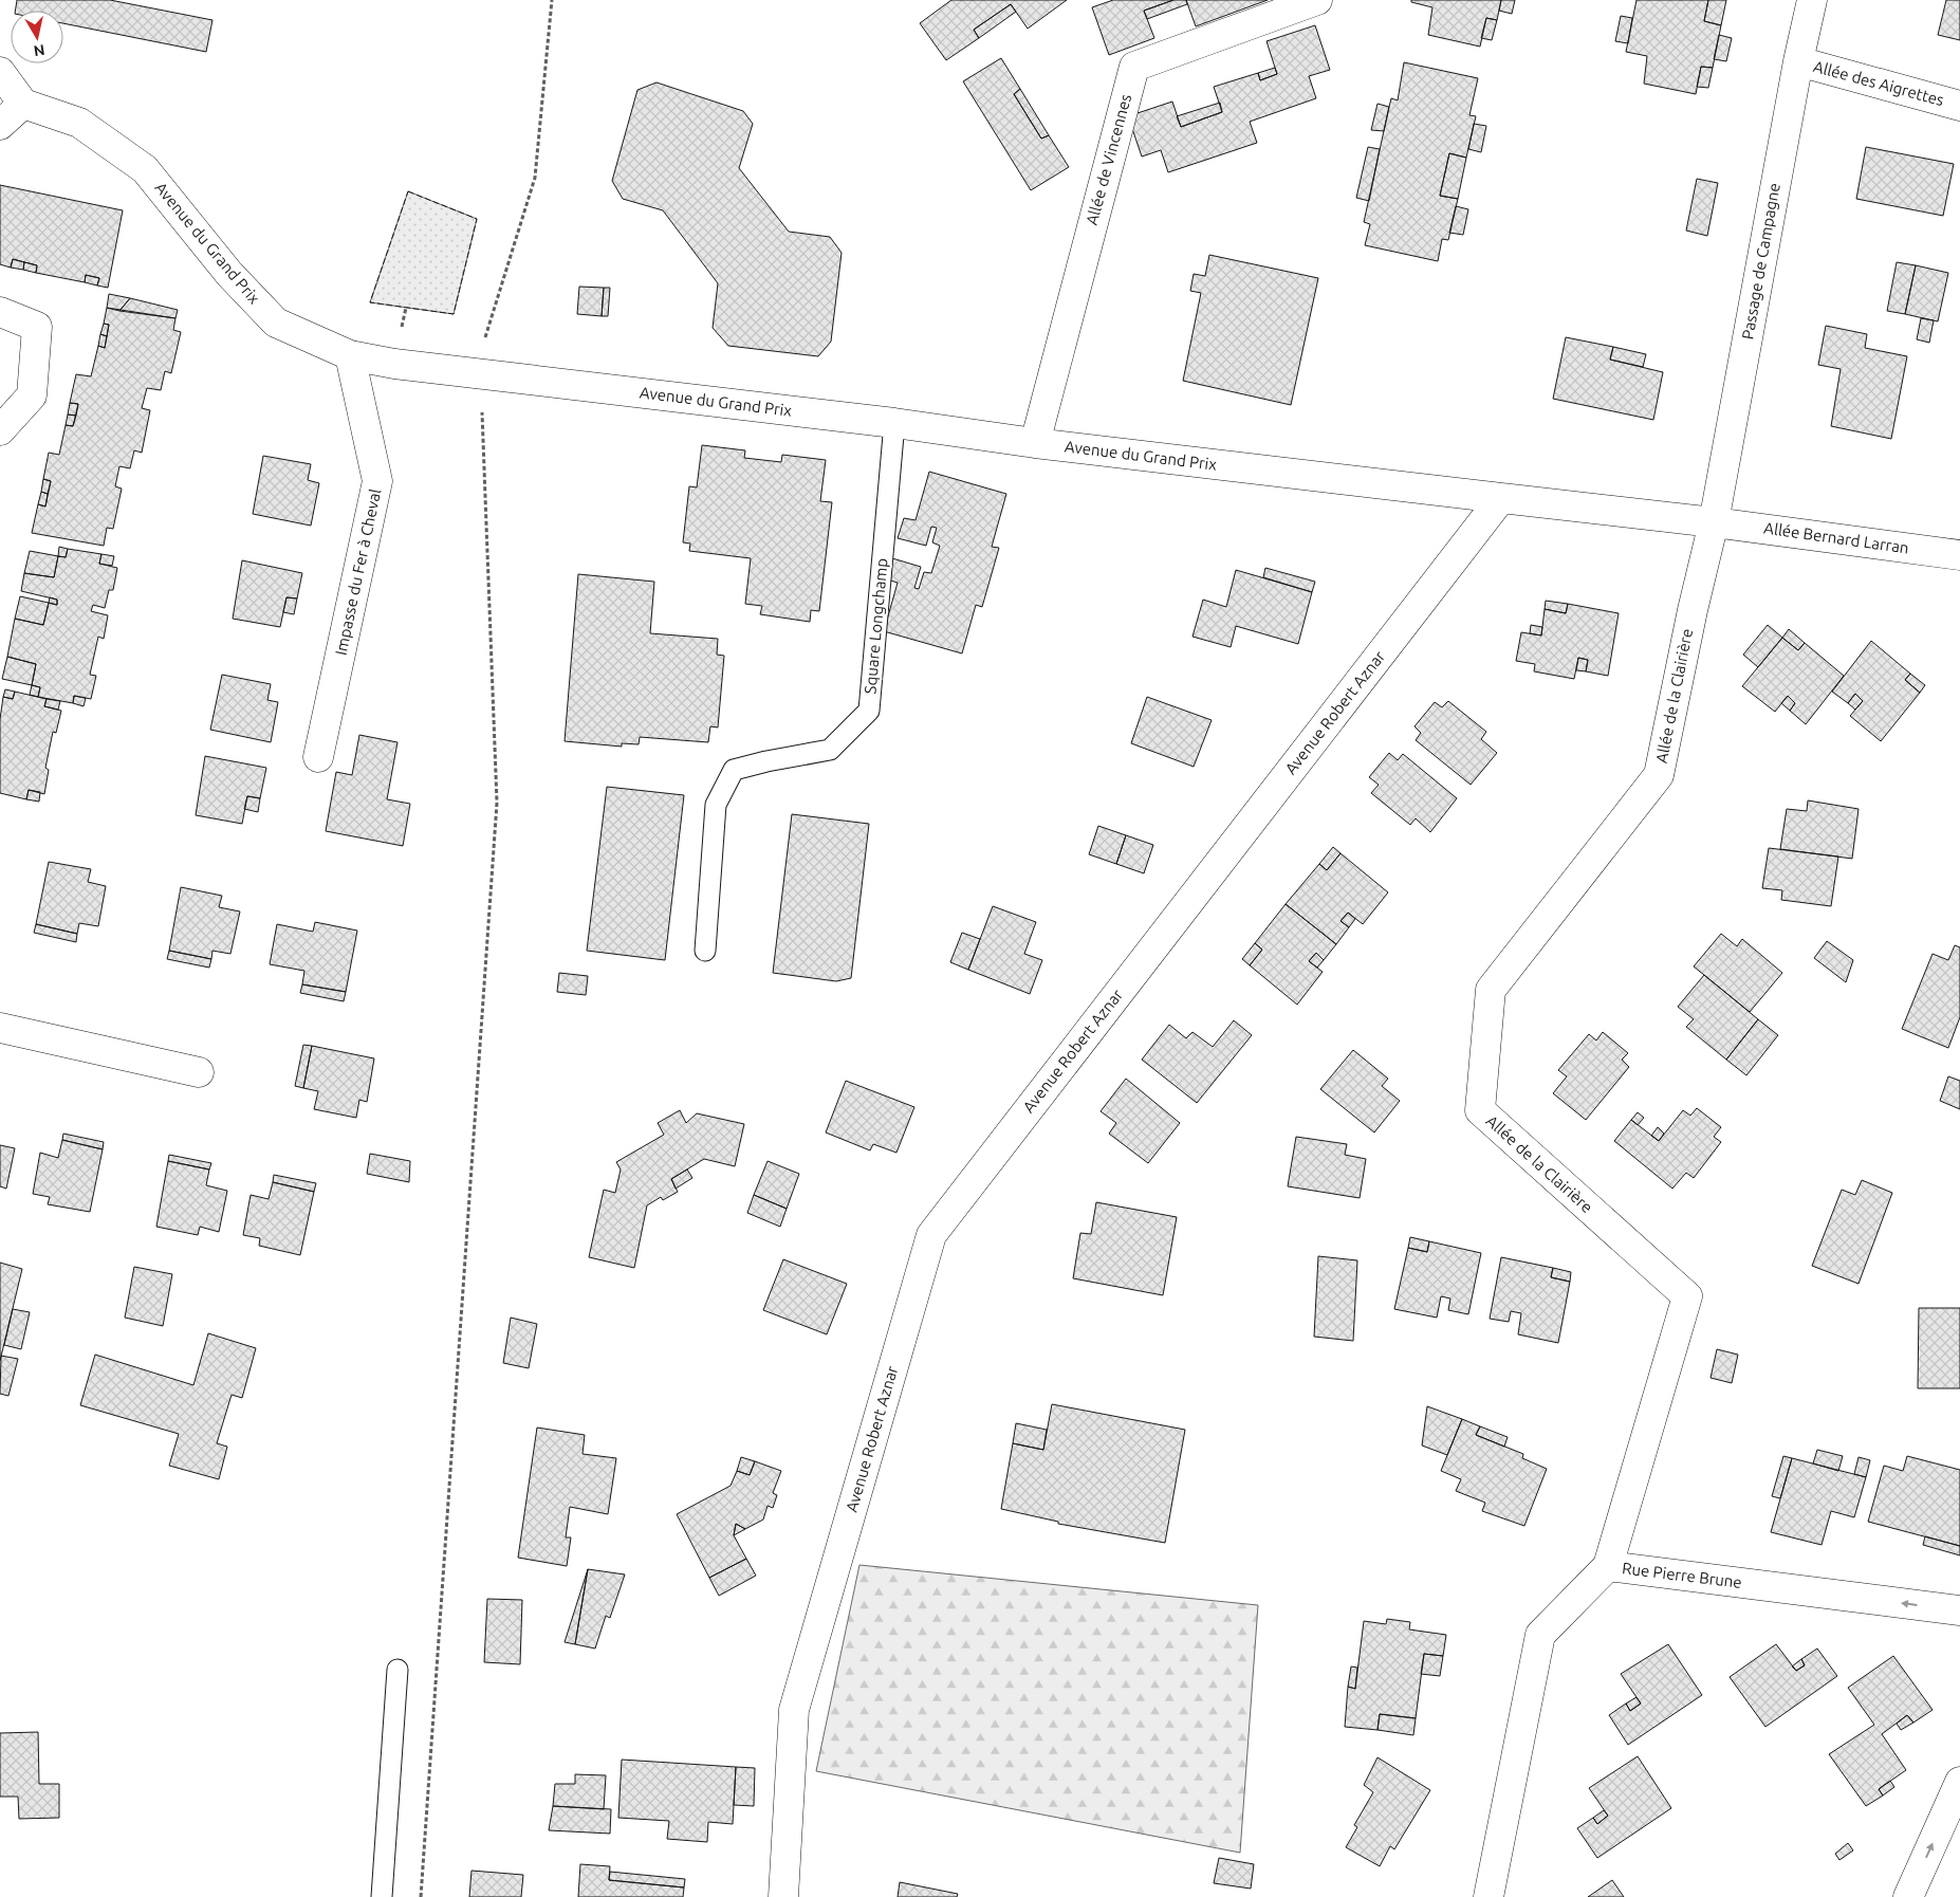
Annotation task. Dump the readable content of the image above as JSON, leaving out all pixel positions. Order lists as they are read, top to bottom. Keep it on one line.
{"streets":{"street":["Allée des Aigrettes","Allée de Vincennes","Avenue du Grand Prix","Passage de Campagne","Allée Bernard Larran","Impasse du Fer à Cheval","Allée de la Clairière","Avenue Robert Aznar","Rue Pierre Brune"],"lane":["Square Longchamp"]},"crossings":[["Allée des Aigrettes","Passage de Campagne"],["Allée de Vincennes","Avenue du Grand Prix"],["Avenue du Grand Prix","Impasse du Fer à Cheval"],["Avenue du Grand Prix","Square Longchamp"],["Avenue du Grand Prix","Avenue Robert Aznar"],["Passage de Campagne","Allée Bernard Larran"],["Passage de Campagne","Allée de la Clairière"],["Allée Bernard Larran","Allée de la Clairière"],["Allée de la Clairière","Rue Pierre Brune"]],"one_way":["Rue Pierre Brune"],"north":"bottom"}
